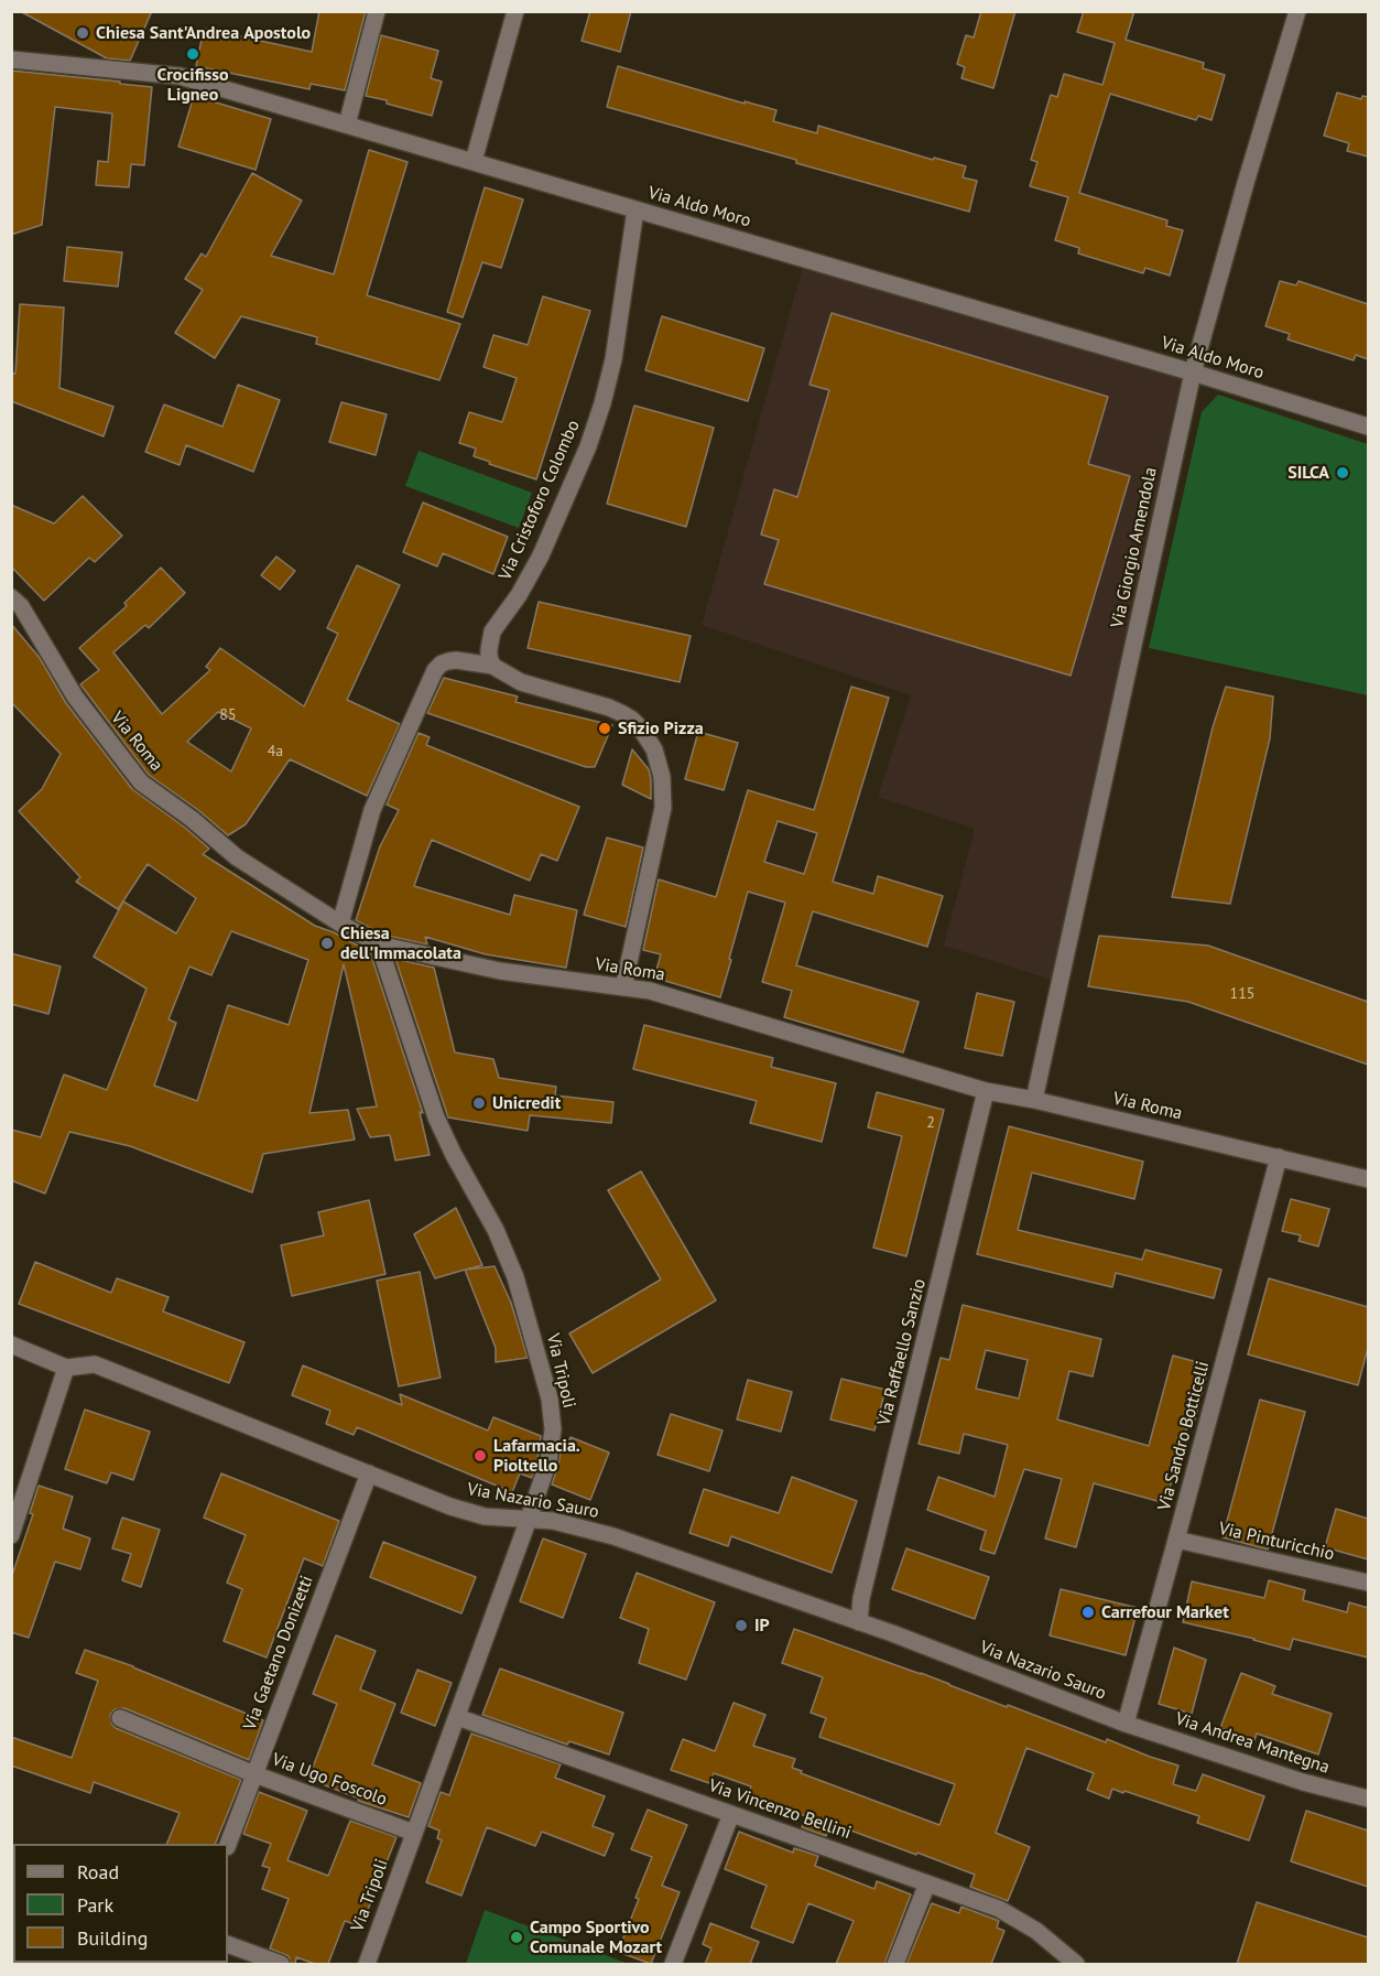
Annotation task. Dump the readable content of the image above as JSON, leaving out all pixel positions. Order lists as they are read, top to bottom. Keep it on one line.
{"streets":{"street":["Via Aldo Moro","Via Cristoforo Colombo","Via Giorgio Amendola","Via Roma","Via Raffaello Sanzio","Via Tripoli","Via Sandro Botticelli","Via Nazario Sauro","Via Pinturicchio","Via Gaetano Donizetti","Via Andrea Mantegna","Via Ugo Foscolo","Via Vincenzo Bellini"]},"crossings":[["Via Aldo Moro","Via Cristoforo Colombo"],["Via Aldo Moro","Via Giorgio Amendola"],["Via Giorgio Amendola","Via Roma"],["Via Roma","Via Raffaello Sanzio"],["Via Roma","Via Tripoli"],["Via Roma","Via Sandro Botticelli"],["Via Raffaello Sanzio","Via Nazario Sauro"],["Via Tripoli","Via Nazario Sauro"],["Via Tripoli","Via Ugo Foscolo"],["Via Tripoli","Via Vincenzo Bellini"],["Via Sandro Botticelli","Via Nazario Sauro"],["Via Sandro Botticelli","Via Pinturicchio"],["Via Sandro Botticelli","Via Andrea Mantegna"],["Via Nazario Sauro","Via Gaetano Donizetti"],["Via Nazario Sauro","Via Andrea Mantegna"],["Via Gaetano Donizetti","Via Ugo Foscolo"]],"places":["Chiesa Sant'Andrea Apostolo","Crocifisso Ligneo","SILCA","Sfizio Pizza","Chiesa dell'Immacolata","Unicredit","Lafarmacia. Pioltello","Carrefour Market","IP","Campo Sportivo Comunale Mozart"],"house_numbers":["85","4a","115","2"],"legend":["Road","Park","Building"]}
